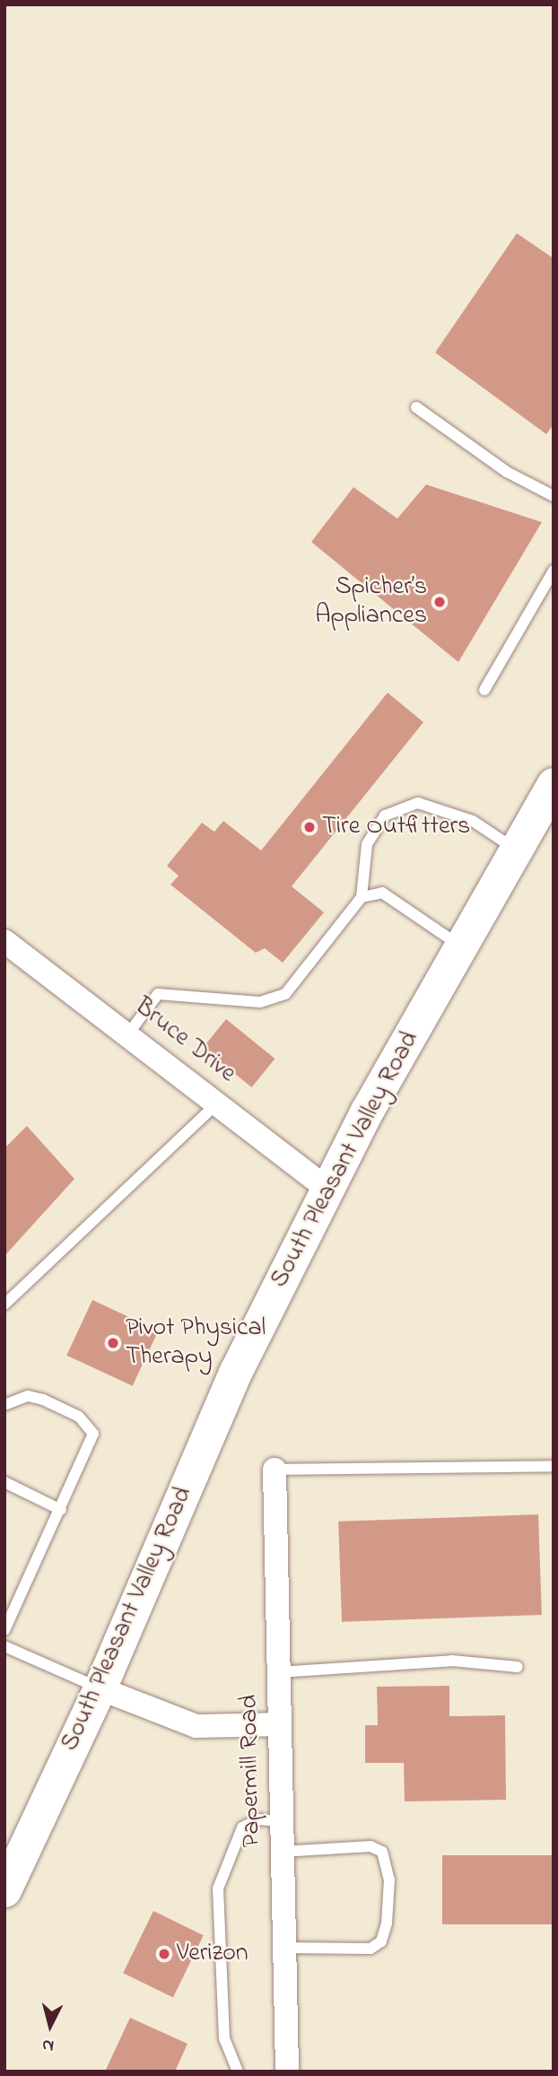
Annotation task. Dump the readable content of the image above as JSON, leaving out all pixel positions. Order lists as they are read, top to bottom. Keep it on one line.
{"streets":{"street":["Bruce Drive","South Pleasant Valley Road","Papermill Road"]},"crossings":[["Bruce Drive","South Pleasant Valley Road"]],"places":["Spicher’s Appliances","Tire Outfitters","Pivot Physical Therapy","Verizon"],"north":"bottom"}
